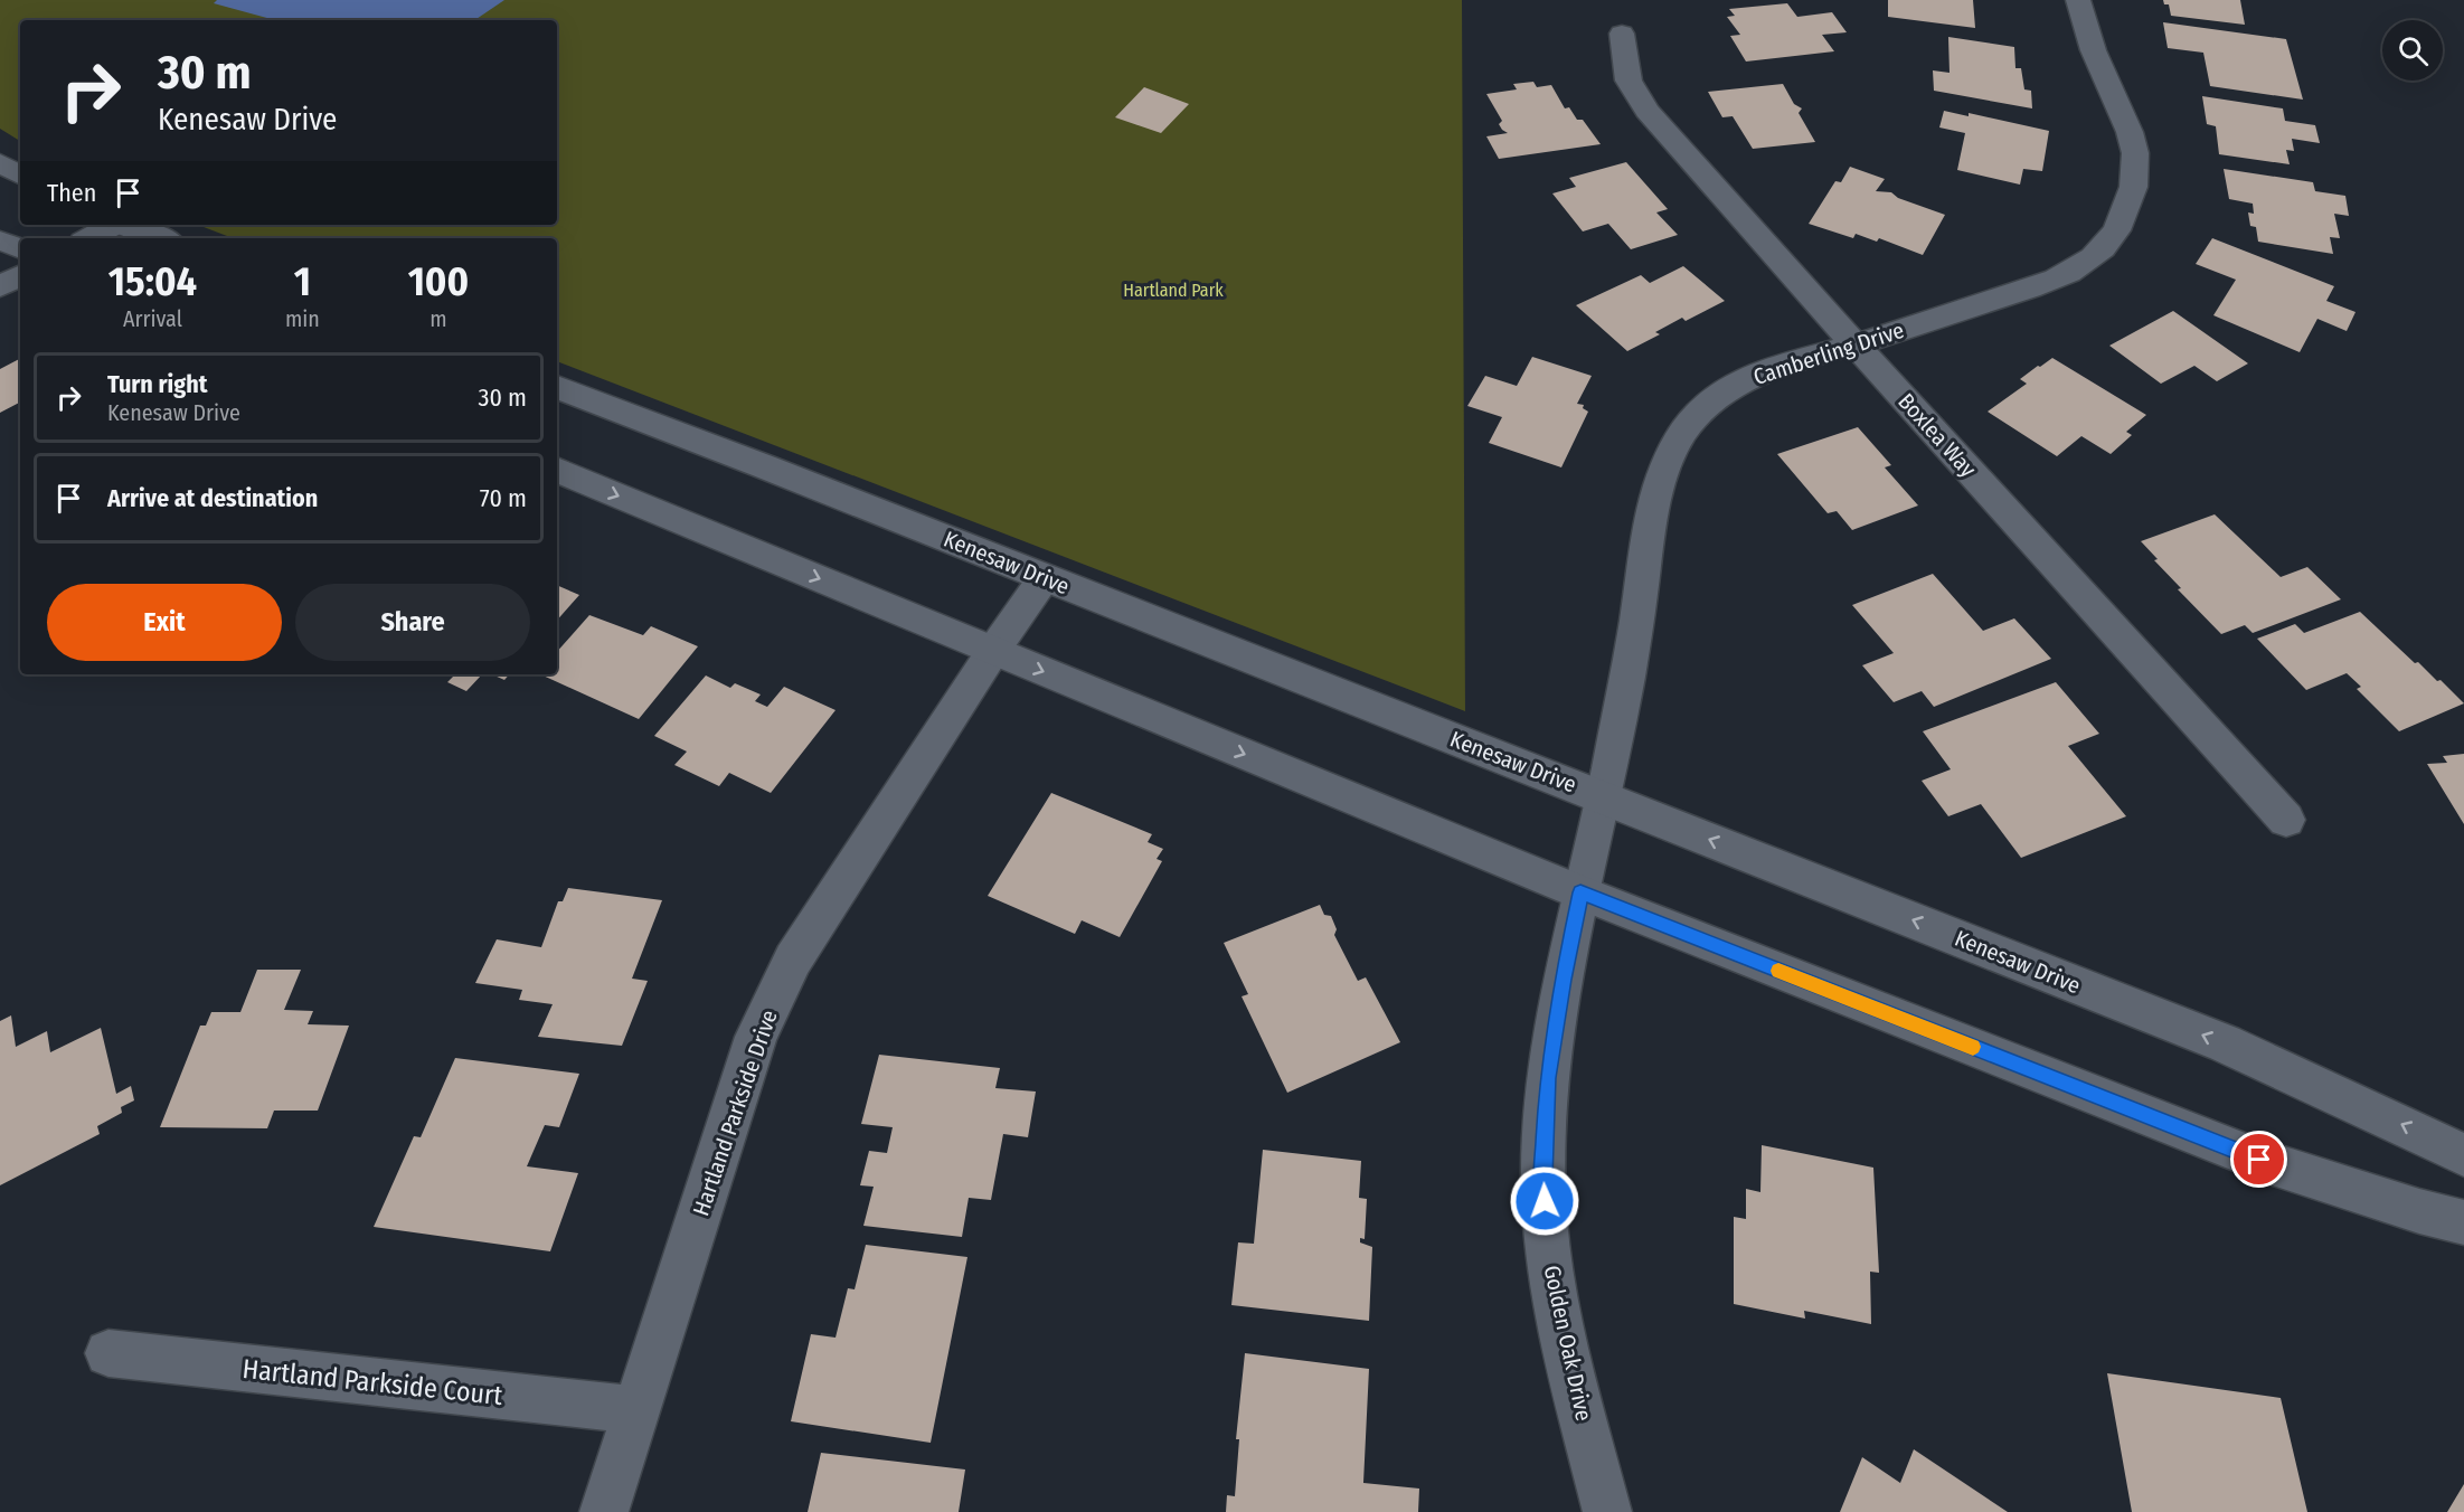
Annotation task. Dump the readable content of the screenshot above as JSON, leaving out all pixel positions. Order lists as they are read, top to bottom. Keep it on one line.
{"streets":{"street":["Camberling Drive","Boxlea Way","Kenesaw Drive","Hartland Parkside Drive","Golden Oak Drive","Hartland Parkside Court"]},"crossings":[["Camberling Drive","Boxlea Way"],["Camberling Drive","Kenesaw Drive"],["Camberling Drive","Golden Oak Drive"],["Kenesaw Drive","Hartland Parkside Drive"],["Hartland Parkside Drive","Hartland Parkside Court"]],"parks":["Hartland Park"],"page":{"turn":["30 m","Kenesaw Drive"],"then":"Then","eta":["15:04","Arrival","1","min","100","m"],"list":[{"name":"Turn right","note":"Kenesaw Drive","value":"30 m"},{"name":"Arrive at destination","value":"70 m"}],"buttons":["Exit","Share"]}}
